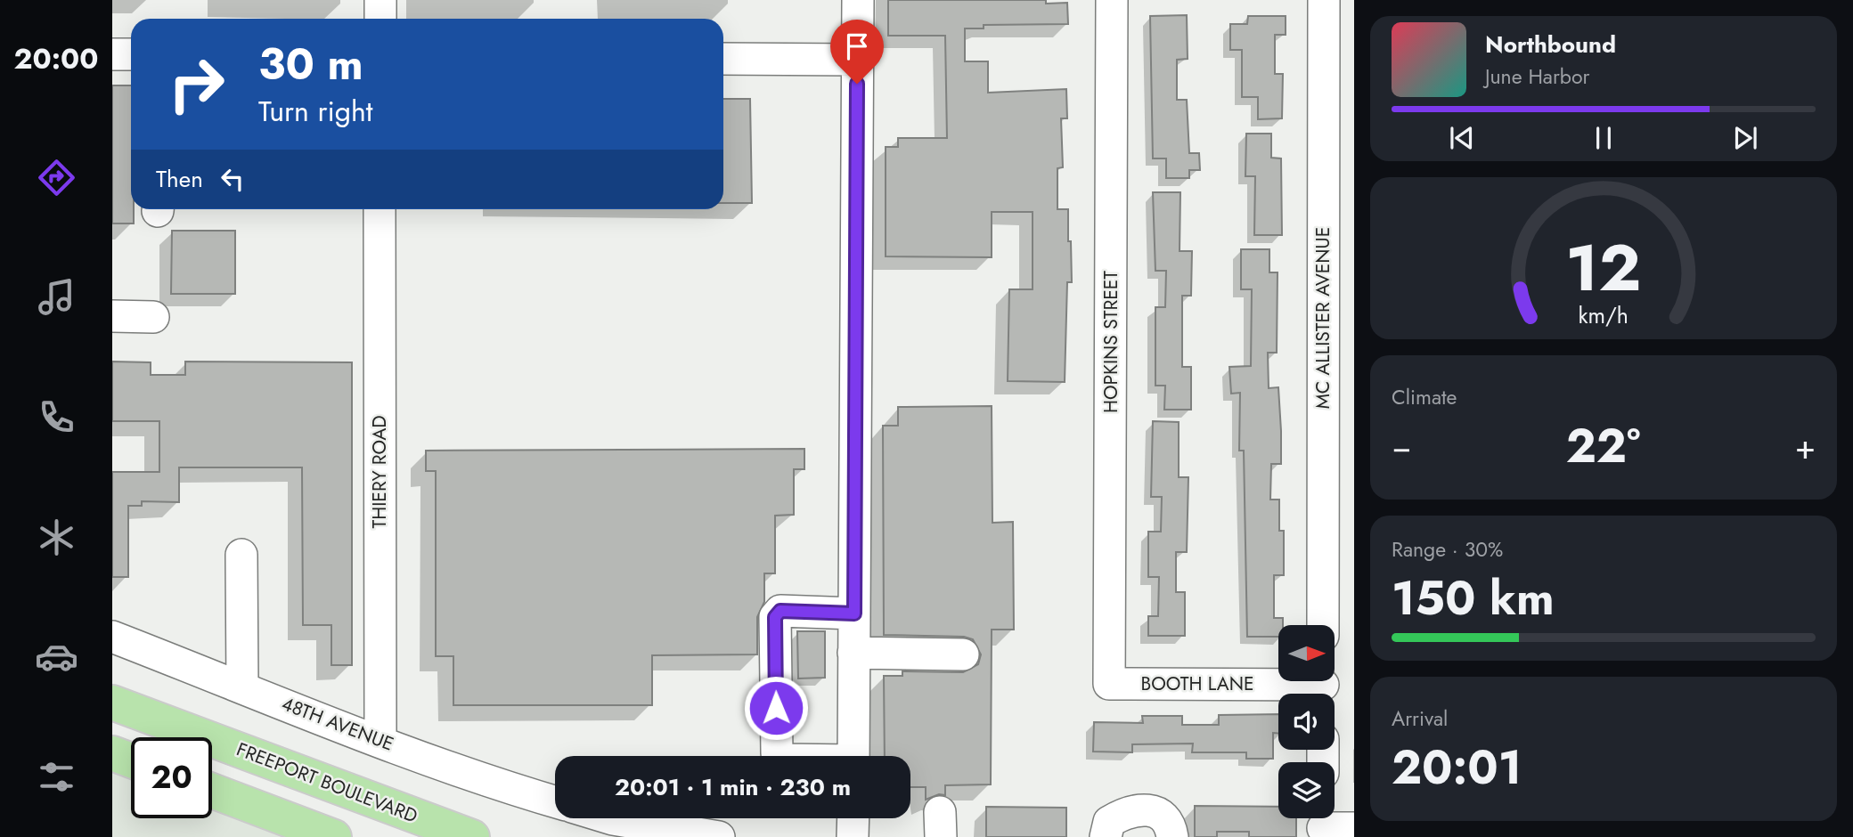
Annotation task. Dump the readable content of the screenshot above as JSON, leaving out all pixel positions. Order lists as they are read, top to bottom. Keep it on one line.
{"streets":{"main road":["FREEPORT BOULEVARD"],"street":["MC ALLISTER AVENUE","HOPKINS STREET","THIERY ROAD","BOOTH LANE","48TH AVENUE"]},"crossings":[["HOPKINS STREET","BOOTH LANE"],["THIERY ROAD","48TH AVENUE"]],"north":"right","page":{"tabs":"20:00","turn":["30 m","Turn right"],"song":["Northbound","June Harbor"],"then":"Then","tile":["Climate",["Range · 30%","150 km"],["Arrival","20:01"]],"heat":["−","22°","+"],"limit":"20","trip":"20:01 · 1 min · 230 m","gauge":["12","km/h"]}}
